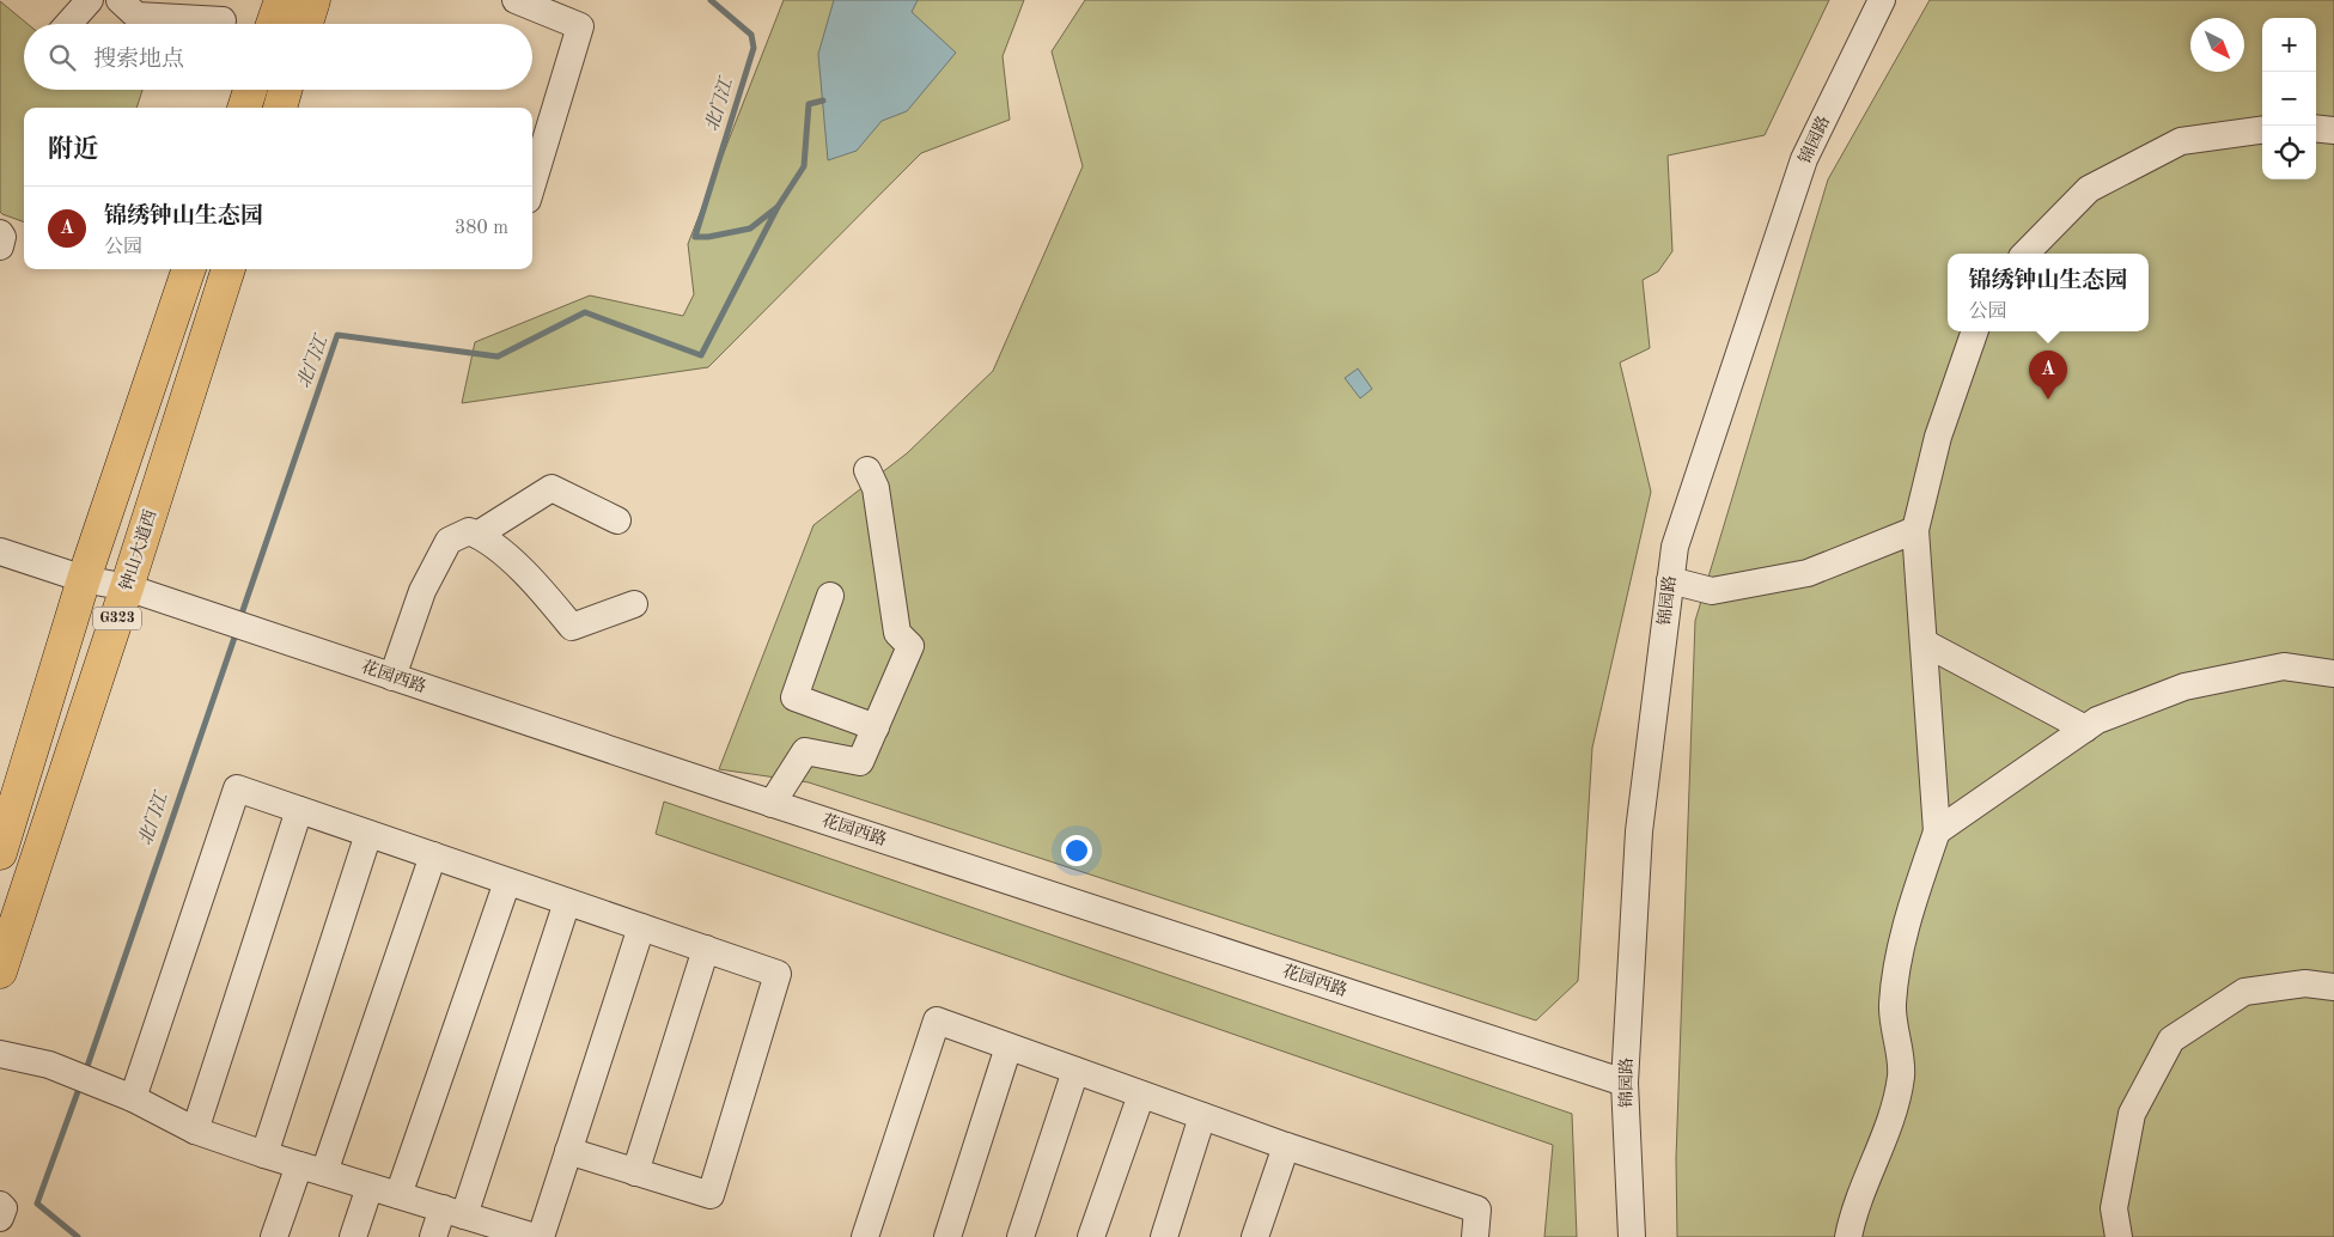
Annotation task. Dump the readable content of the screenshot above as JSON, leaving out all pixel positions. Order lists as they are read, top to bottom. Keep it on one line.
{"streets":{"highway":["钟山大道西","G323"],"street":["锦园路","花园西路"]},"crossings":[["锦园路","花园西路"],["钟山大道西","花园西路"],["G323","花园西路"]],"water":["北门江"],"north":"bottom right","page":{"map_buttons":["+","−"],"search":"搜索地点","heading":"附近","list":[{"mark":"A","name":"锦绣钟山生态园","note":"公园","value":"380 m"}],"popup":["锦绣钟山生态园","公园"],"pins":"A"}}
